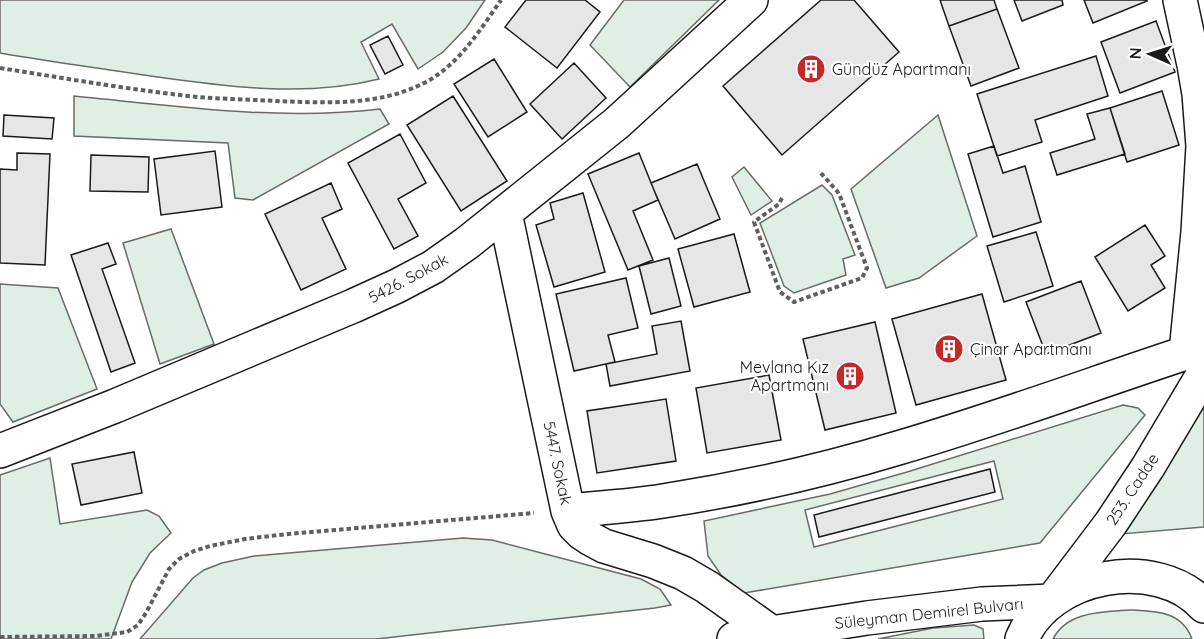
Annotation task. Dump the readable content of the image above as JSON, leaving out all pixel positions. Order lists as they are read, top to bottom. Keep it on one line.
{"streets":{"main road":["5426. Sokak","5447. Sokak","253. Cadde","Süleyman Demirel Bulvarı"]},"crossings":[["5426. Sokak","5447. Sokak"],["5447. Sokak","Süleyman Demirel Bulvarı"],["253. Cadde","Süleyman Demirel Bulvarı"]],"places":{"building":["Gündüz Apartmanı","Çinar Apartmanı","Mevlana Kız Apartmanı"]},"north":"left"}
